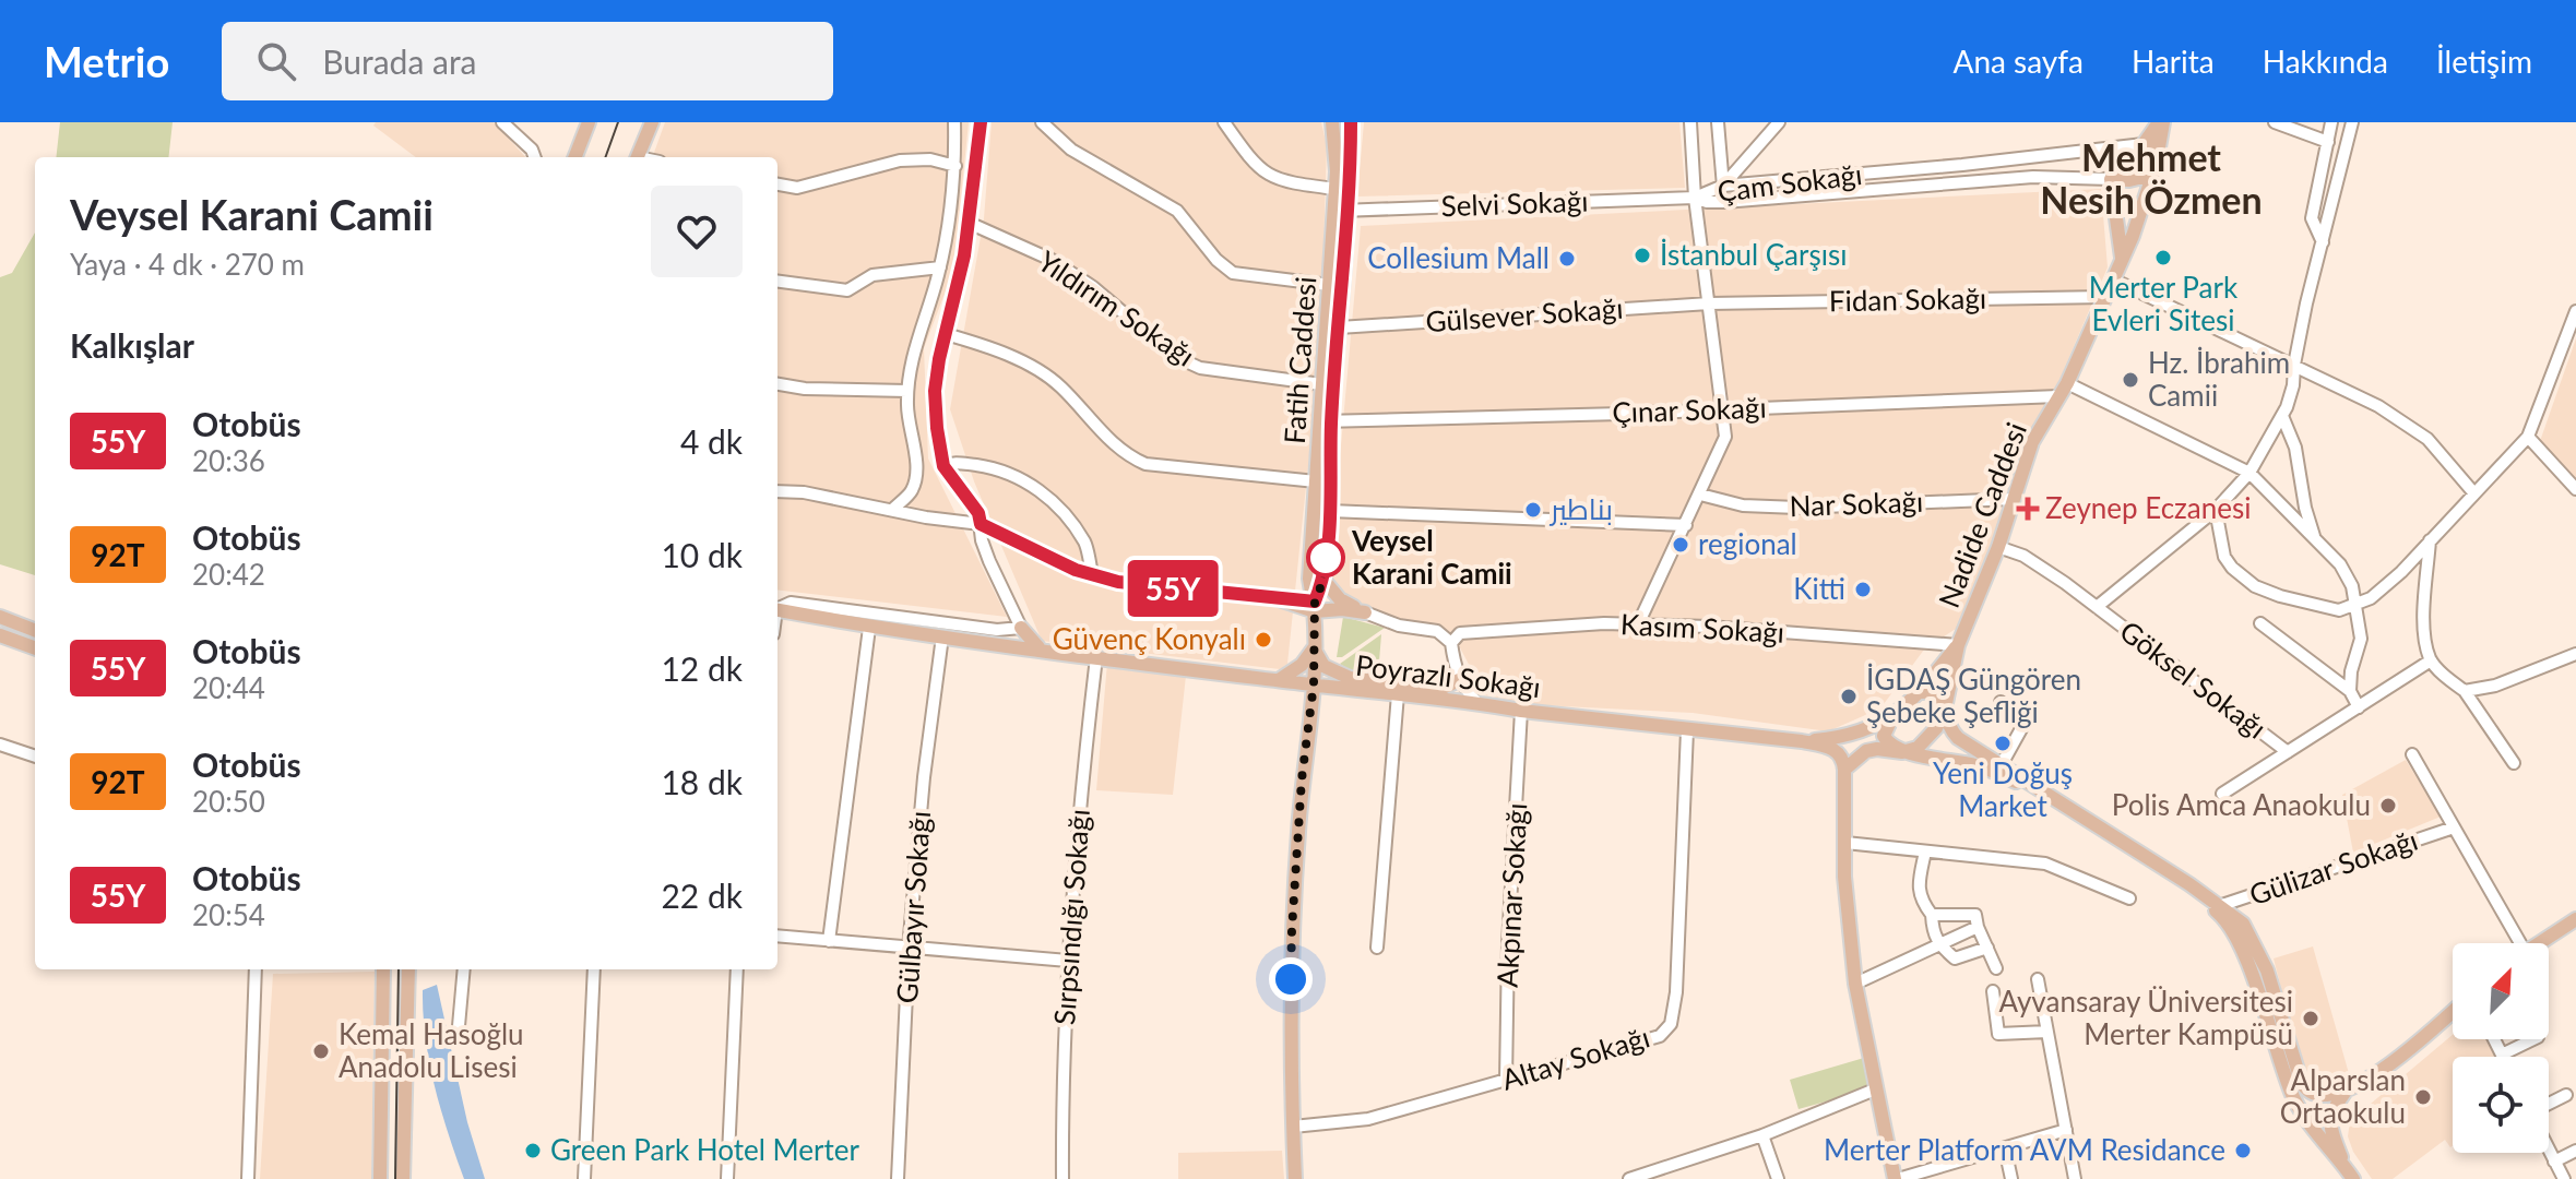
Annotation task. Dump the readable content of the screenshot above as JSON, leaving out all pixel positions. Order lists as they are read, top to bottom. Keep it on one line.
{"streets":{"main road":["Fatih Caddesi","Nadide Caddesi","Poyrazlı Sokağı"],"street":["Çam Sokağı","Selvi Sokağı","Fidan Sokağı","Yıldırım Sokağı","Gülsever Sokağı","Çınar Sokağı","Nar Sokağı","Kasım Sokağı","Göksel Sokağı","Gülizar Sokağı","Akpınar Sokağı","Gülbayır Sokağı","Sırpsındığı Sokağı","Altay Sokağı"]},"crossings":[["Çam Sokağı","Selvi Sokağı"],["Selvi Sokağı","Fatih Caddesi"],["Fidan Sokağı","Gülsever Sokağı"],["Fidan Sokağı","Nadide Caddesi"],["Yıldırım Sokağı","Fatih Caddesi"],["Gülsever Sokağı","Fatih Caddesi"],["Fatih Caddesi","Çınar Sokağı"],["Fatih Caddesi","Poyrazlı Sokağı"],["Fatih Caddesi","Altay Sokağı"],["Çınar Sokağı","Nadide Caddesi"],["Nar Sokağı","Nadide Caddesi"],["Nadide Caddesi","Kasım Sokağı"],["Nadide Caddesi","Göksel Sokağı"],["Poyrazlı Sokağı","Akpınar Sokağı"],["Poyrazlı Sokağı","Gülbayır Sokağı"],["Poyrazlı Sokağı","Sırpsındığı Sokağı"],["Poyrazlı Sokağı","Altay Sokağı"],["Akpınar Sokağı","Altay Sokağı"]],"districts":["Mehmet Nesih Özmen"],"places":{"other":["İstanbul Çarşısı","Merter Park Evleri Sitesi","Collesium Mall","Hz. İbrahim Camii","بناطير","regional","Veysel Karani Camii","Kitti","Güvenç Konyalı","İGDAŞ Güngören Şebeke Şefliği","Yeni Doğuş Market","Polis Amca Anaokulu","Ayvansaray Üniversitesi Merter Kampüsü","Kemal Hasoğlu Anadolu Lisesi","Alparslan Ortaokulu","Green Park Hotel Merter","Merter Platform AVM Residance"],"health":["Zeynep Eczanesi"]},"lines":["bus line 55Y"],"north":"top right","page":{"header":"Metrio","search":"Burada ara","nav":["Ana sayfa","Harita","Hakkında","İletişim"],"on_map":"55Y","heading":[["Veysel Karani Camii","Yaya · 4 dk · 270 m"],"Kalkışlar"],"list":[{"mark":"55Y","name":"Otobüs","note":"20:36","value":"4 dk"},{"mark":"92T","name":"Otobüs","note":"20:42","value":"10 dk"},{"mark":"55Y","name":"Otobüs","note":"20:44","value":"12 dk"},{"mark":"92T","name":"Otobüs","note":"20:50","value":"18 dk"},{"mark":"55Y","name":"Otobüs","note":"20:54","value":"22 dk"}]}}
